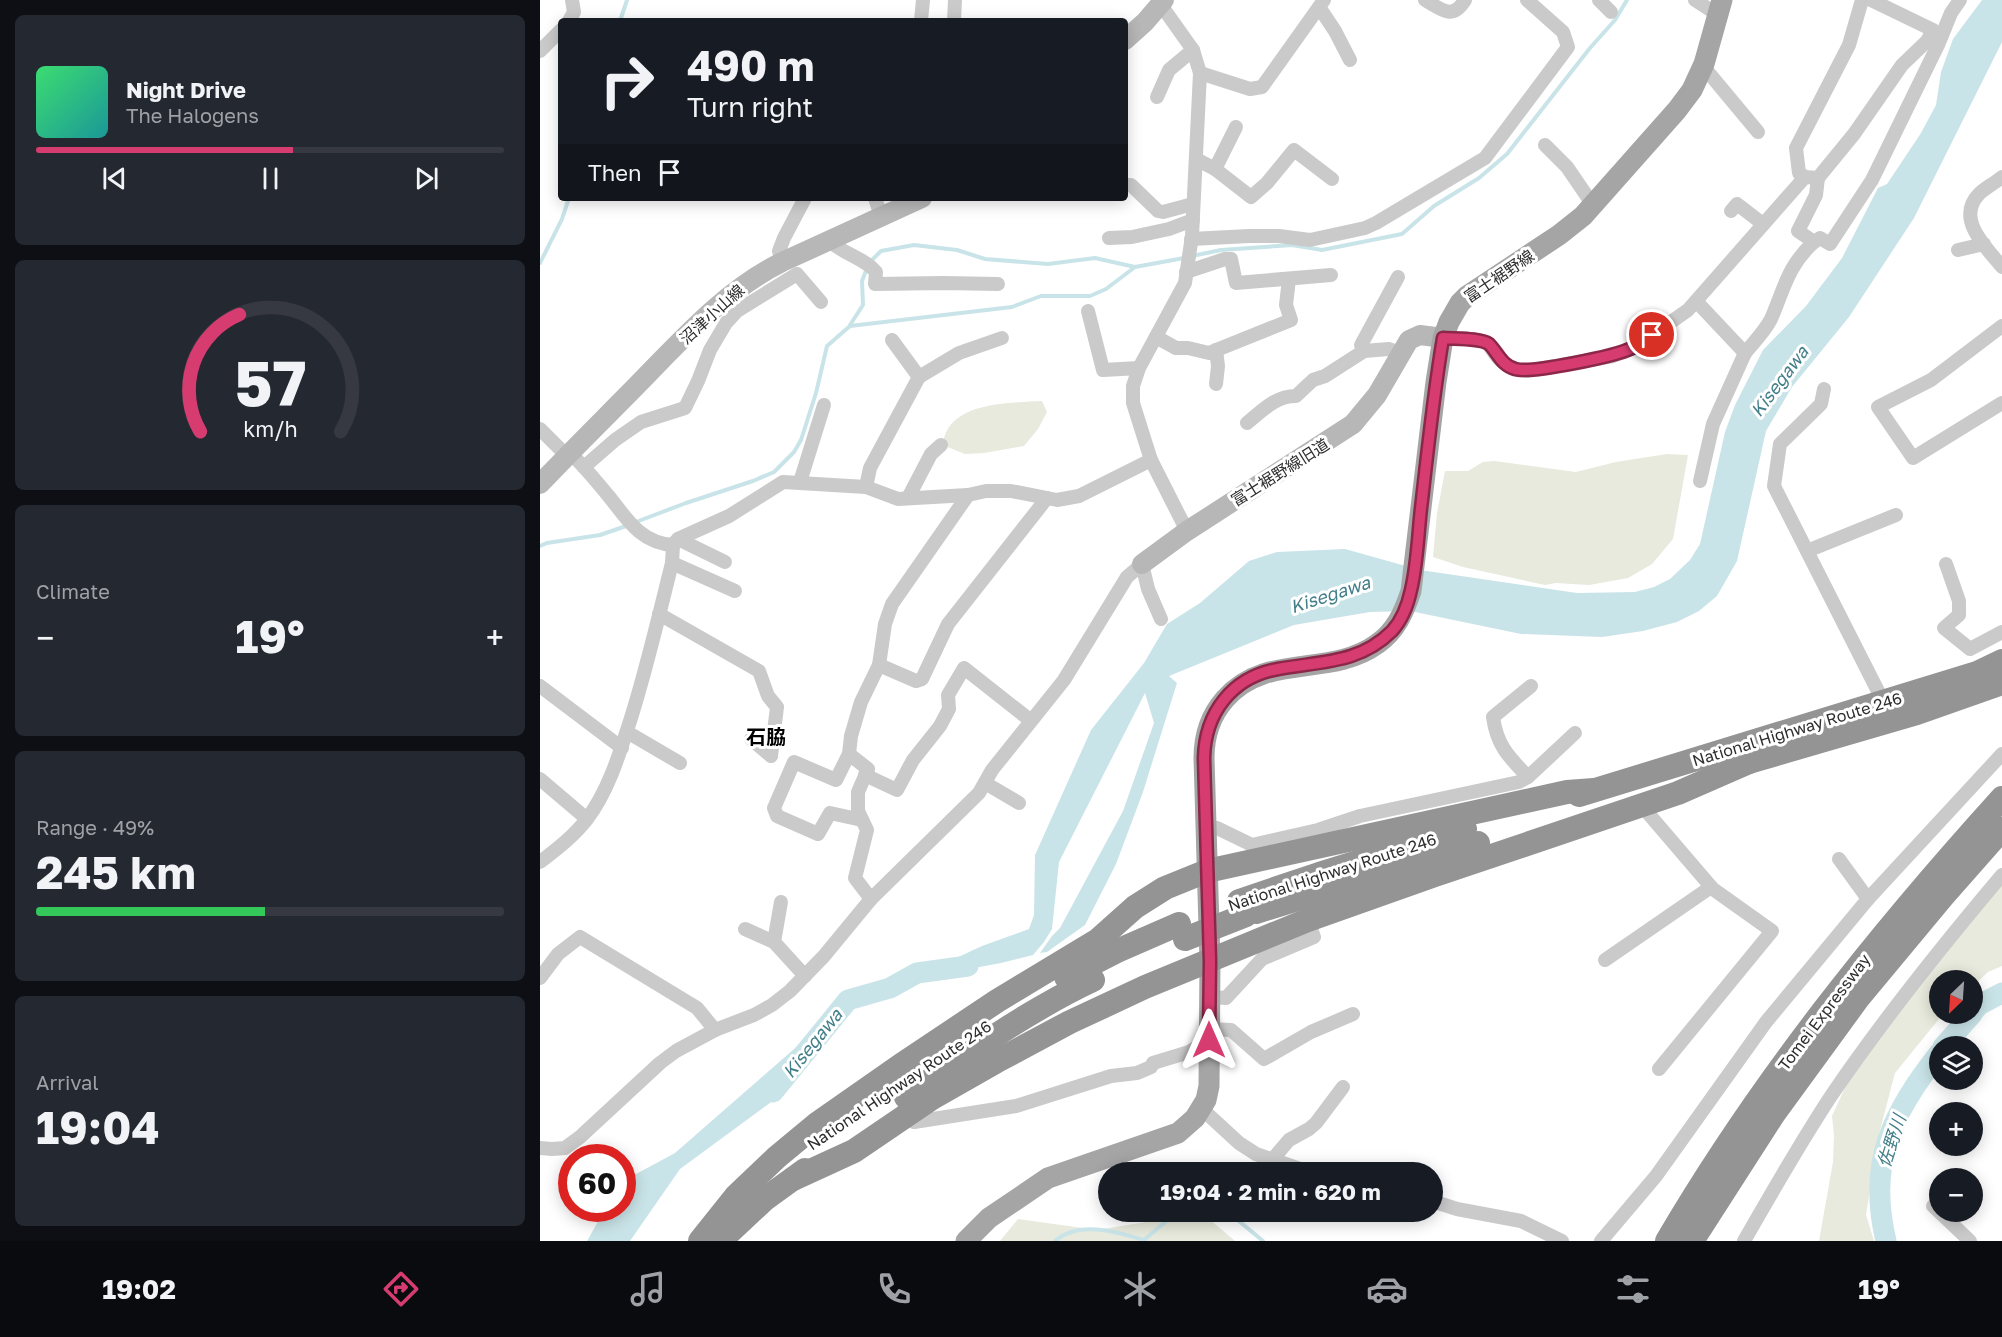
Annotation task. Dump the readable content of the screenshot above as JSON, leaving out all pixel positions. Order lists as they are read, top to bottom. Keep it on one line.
{"streets":{"highway":["National Highway Route 246","Tomei Expressway"],"main road":["富士裾野線","沼津小山線","富士裾野線旧道"]},"crossings":[["富士裾野線","富士裾野線旧道"]],"districts":["石脇"],"water":["Kisegawa","佐野川"],"north":"bottom left","page":{"turn":["490 m","Turn right"],"song":["Night Drive","The Halogens"],"then":"Then","tile":["Climate",["Range · 49%","245 km"],["Arrival","19:04"]],"heat":["−","19°","+"],"map_buttons":["+","−"],"limit":"60","trip":"19:04 · 2 min · 620 m","tabs":["19:02","19°"],"gauge":["57","km/h"]}}
